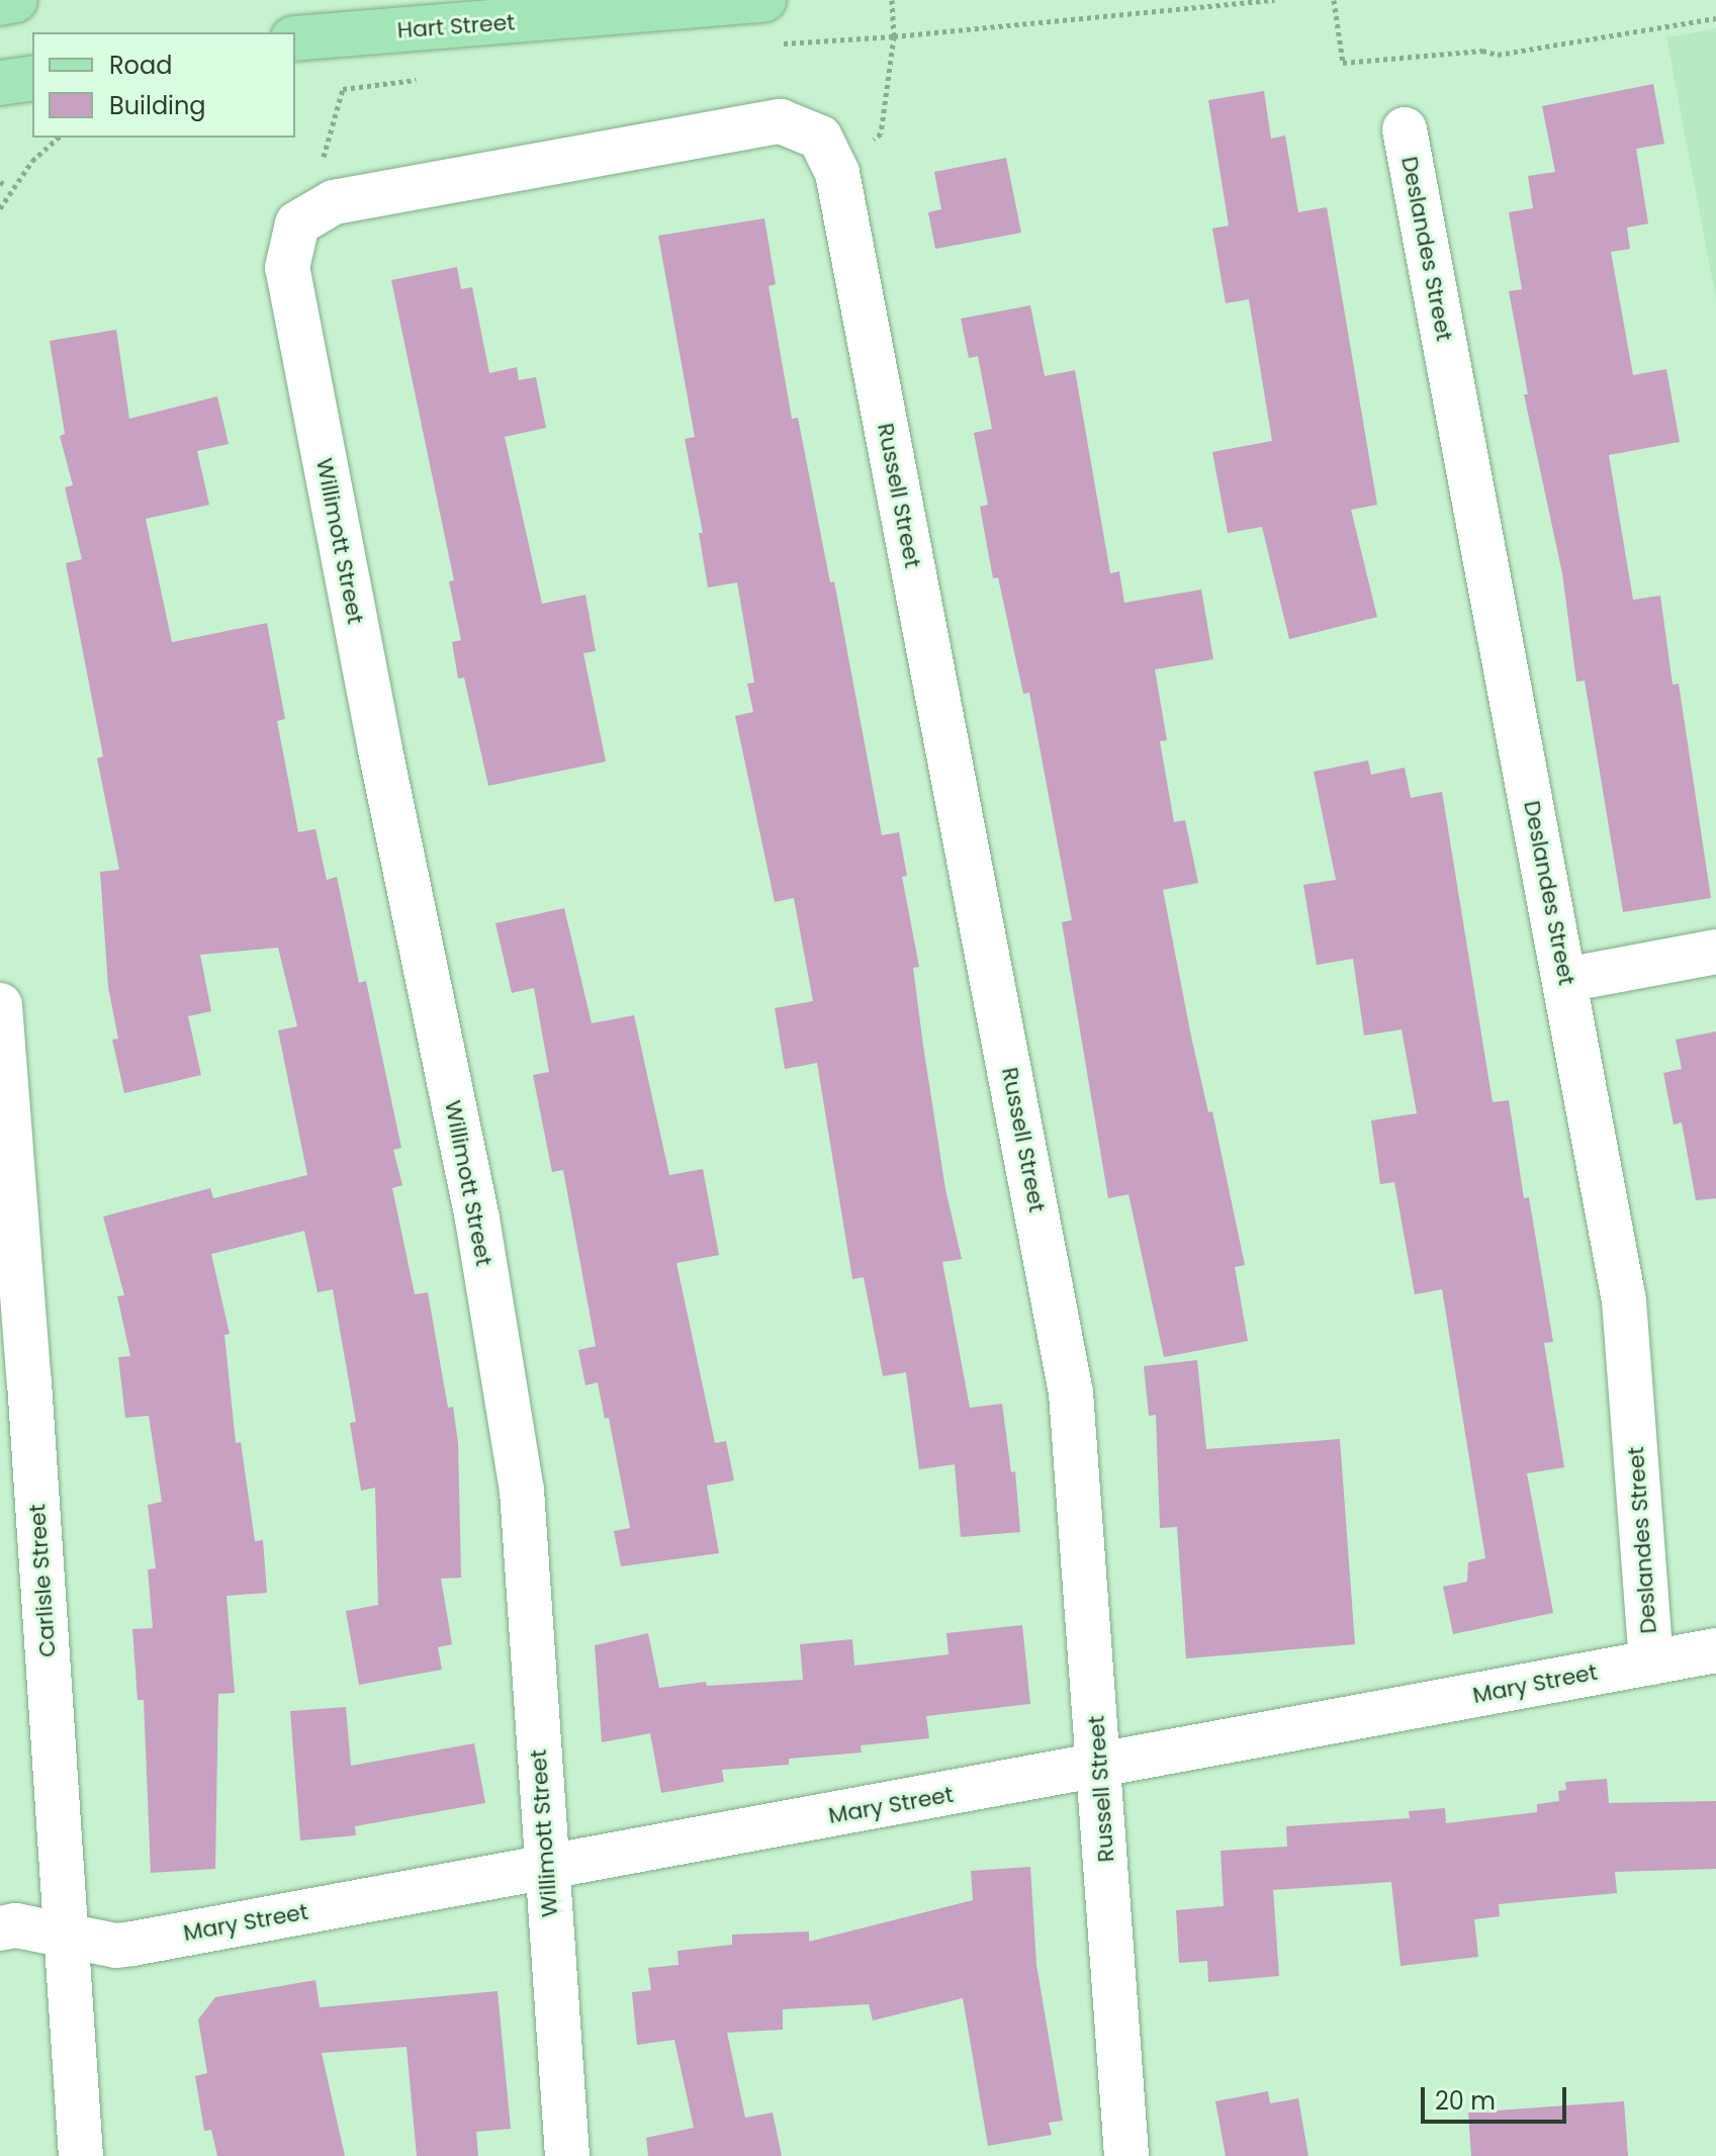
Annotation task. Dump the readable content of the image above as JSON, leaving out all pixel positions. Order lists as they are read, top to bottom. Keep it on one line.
{"streets":{"main road":["Hart Street"],"street":["Deslandes Street","Russell Street","Willimott Street","Carlisle Street","Mary Street"]},"crossings":[["Deslandes Street","Mary Street"],["Russell Street","Mary Street"],["Willimott Street","Mary Street"],["Carlisle Street","Mary Street"]],"legend":["Road","Building"],"scale_bar":"20 m"}
